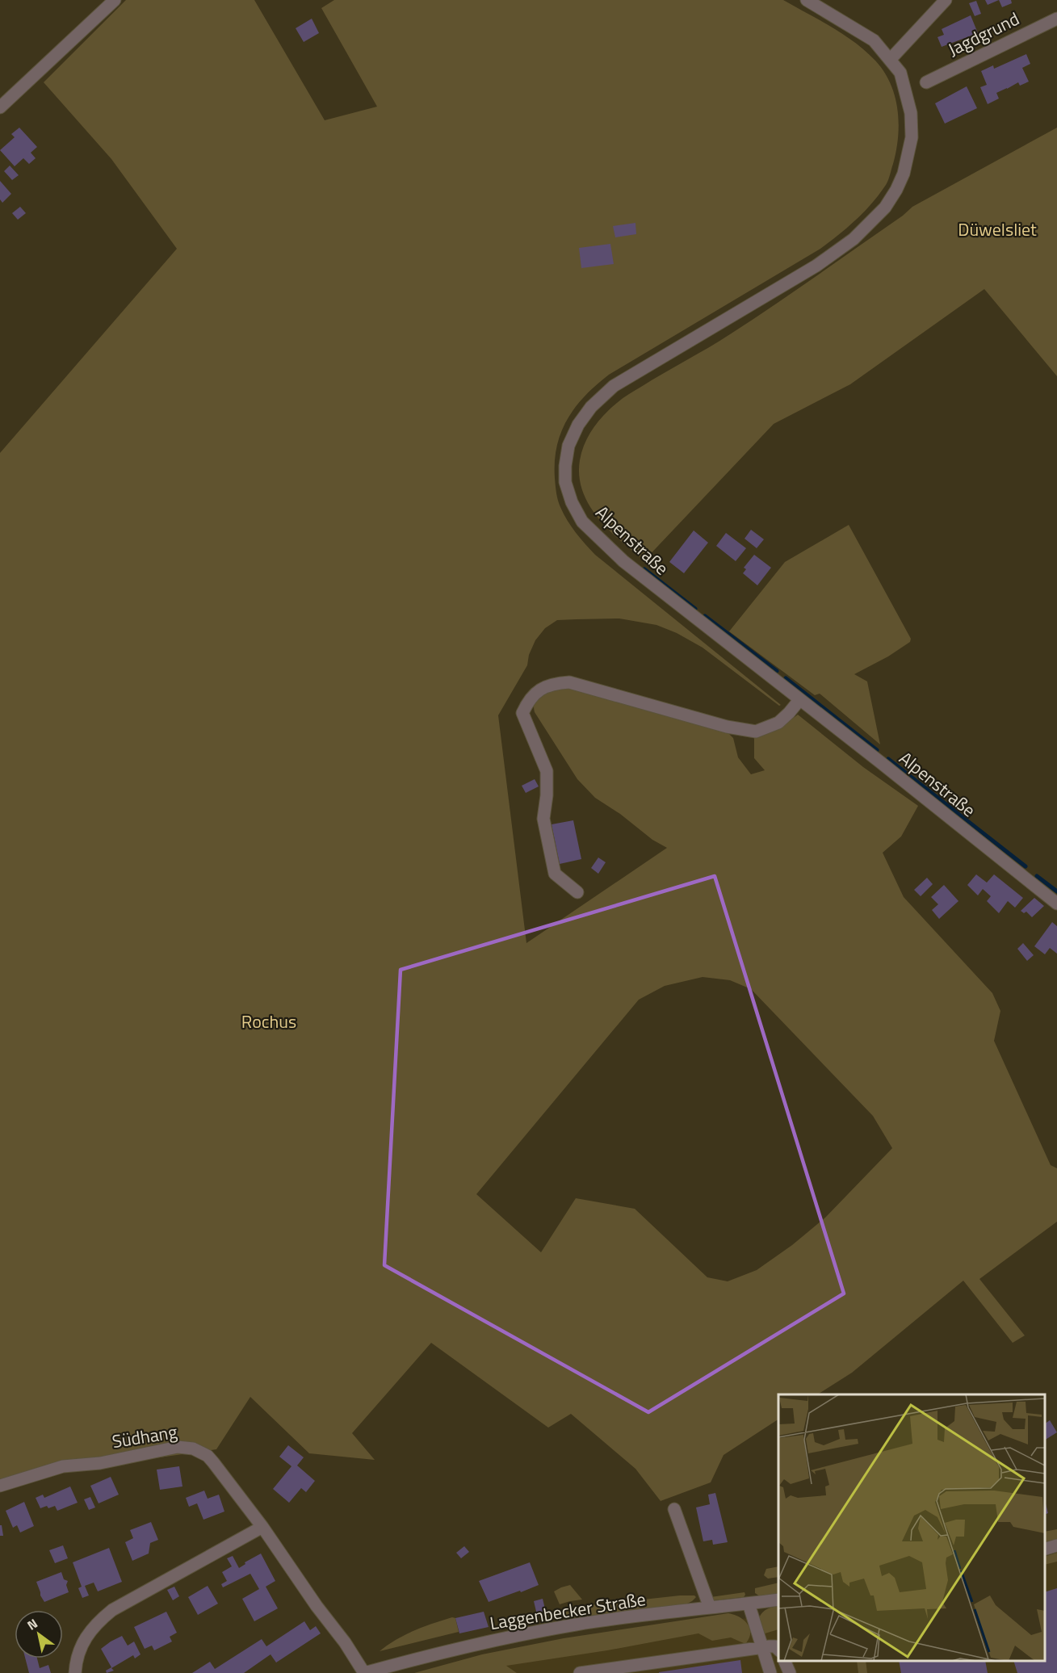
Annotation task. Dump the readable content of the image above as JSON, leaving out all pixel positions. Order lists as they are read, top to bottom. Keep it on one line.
{"streets":{"street":["Jagdgrund","Alpenstraße","Südhang","Laggenbecker Straße"]},"crossings":[["Südhang","Laggenbecker Straße"]],"parks":["Düwelsliet","Rochus"],"north":"top left"}
